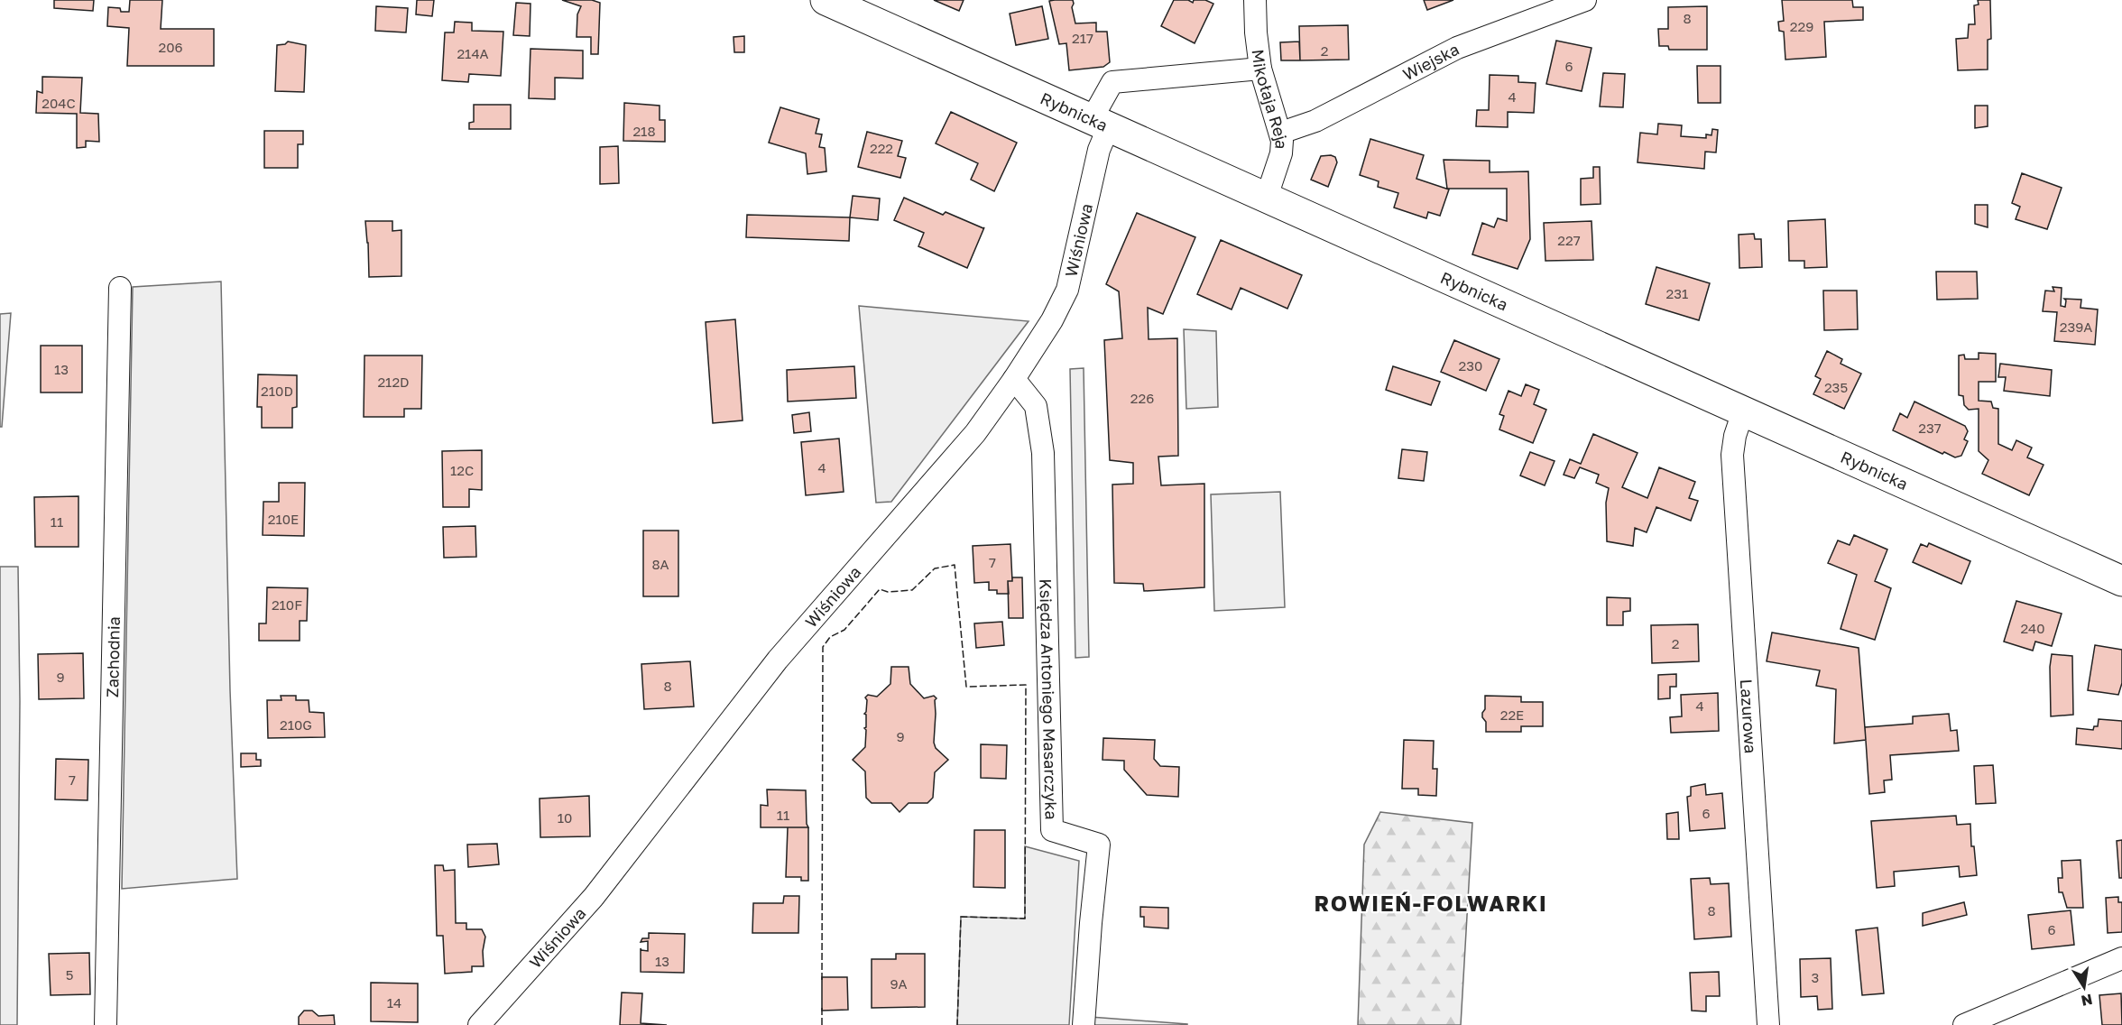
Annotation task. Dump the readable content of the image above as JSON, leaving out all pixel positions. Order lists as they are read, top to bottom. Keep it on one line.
{"streets":{"street":["Wiejska","Mikołaja Reja","Rybnicka","Wiśniowa","Zachodnia","Księdza Antoniego Masarczyka","Lazurowa"]},"crossings":[["Wiejska","Mikołaja Reja"],["Mikołaja Reja","Rybnicka"],["Mikołaja Reja","Wiśniowa"],["Rybnicka","Wiśniowa"],["Rybnicka","Lazurowa"],["Wiśniowa","Księdza Antoniego Masarczyka"]],"districts":["ROWIEŃ-FOLWARKI"],"house_numbers":["8","229","217","206","2","214A","6","4","204C","218","222","227","231","239A","230","13","212D","235","210D","226","237","4","12C","210E","11","7","8A","210F","240","2","9","8","4","22E","210G","9","7","6","11","10","8","6","13","5","3","9A","14"],"north":"bottom"}
